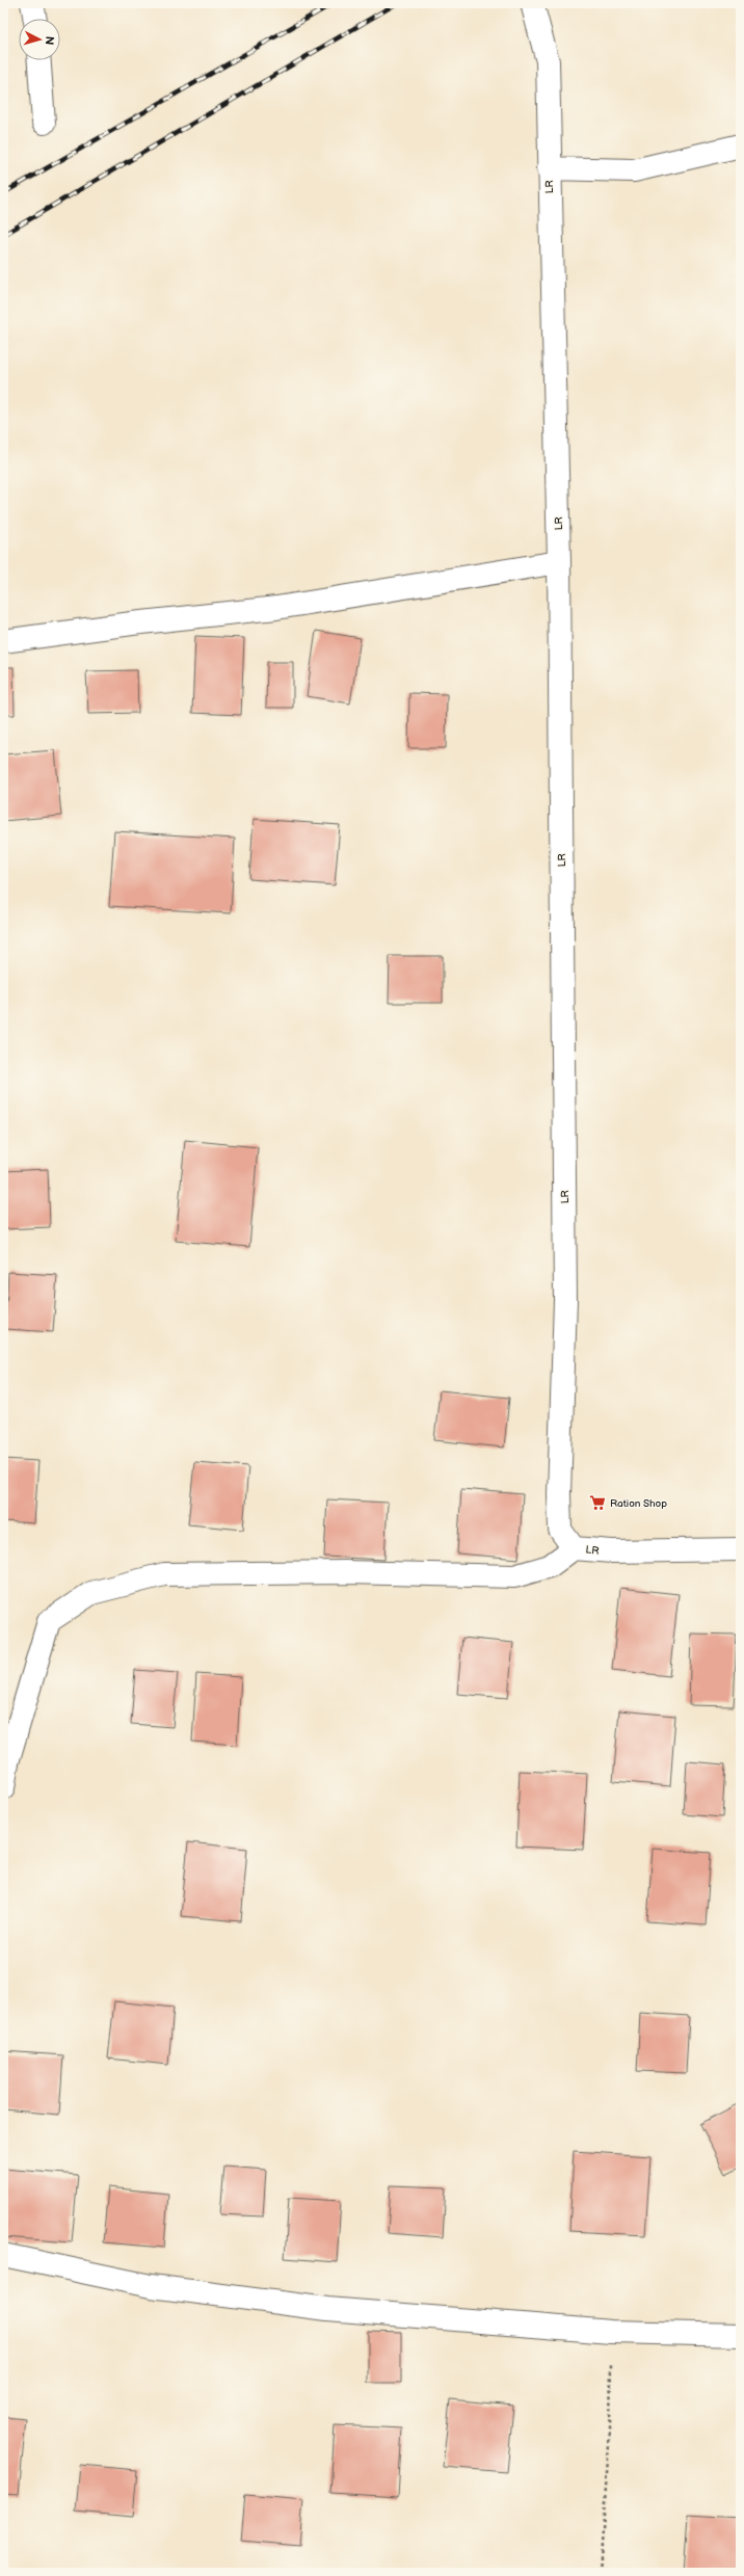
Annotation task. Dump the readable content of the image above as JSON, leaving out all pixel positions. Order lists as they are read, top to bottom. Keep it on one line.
{"streets":{"street":["LR"]},"places":{"supermarket":["Ration Shop"]},"north":"right"}
